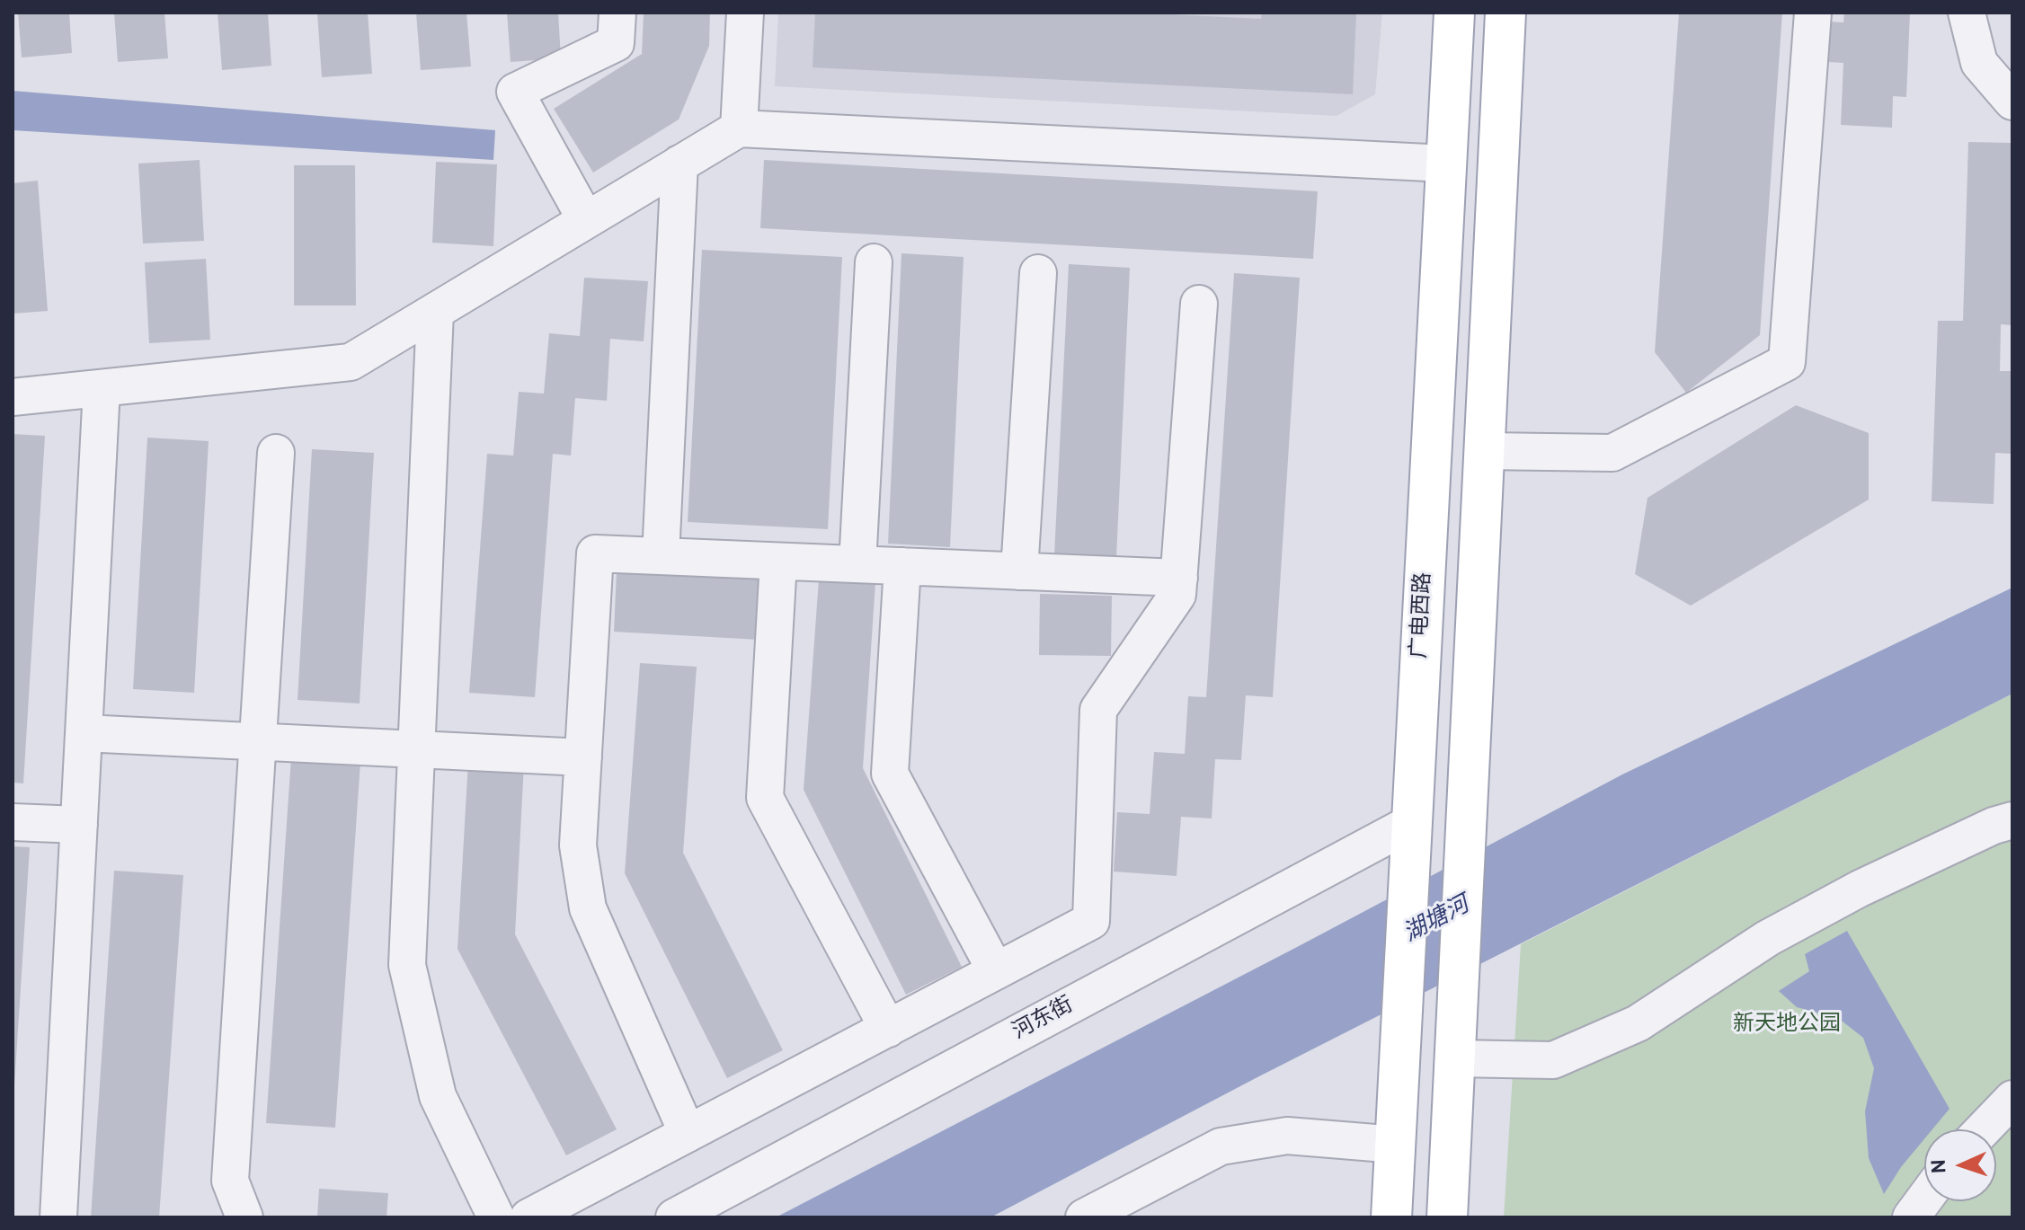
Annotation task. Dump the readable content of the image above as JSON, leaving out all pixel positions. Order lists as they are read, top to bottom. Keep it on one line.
{"streets":{"main road":["广电西路"],"street":["河东街"]},"crossings":[["广电西路","河东街"]],"water":["湖塘河"],"parks":["新天地公园"],"north":"left"}
